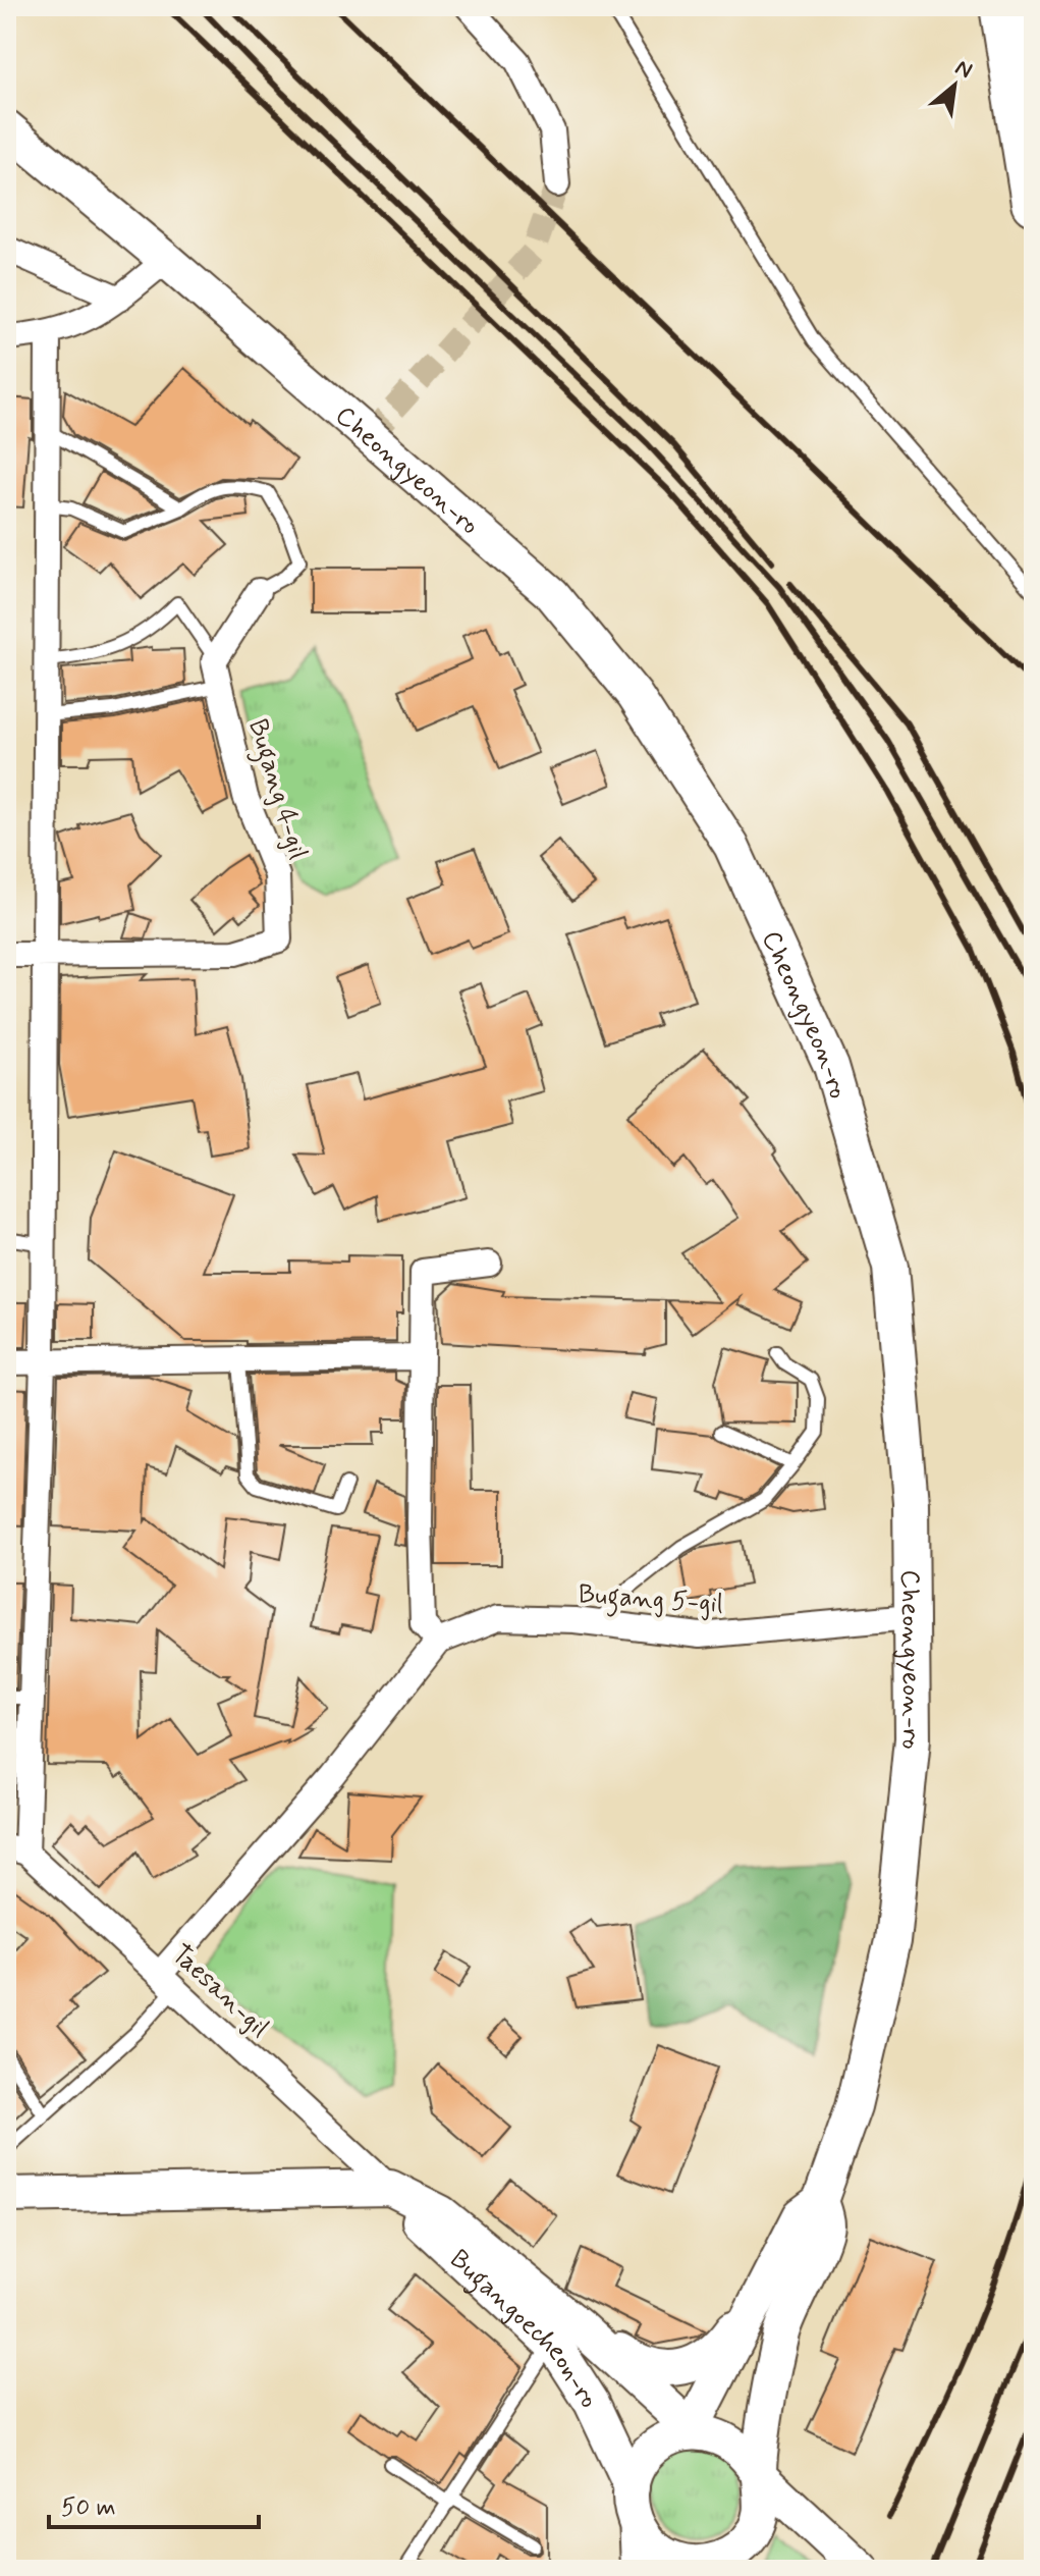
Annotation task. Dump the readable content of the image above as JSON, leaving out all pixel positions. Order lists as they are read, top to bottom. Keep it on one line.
{"streets":{"main road":["Cheongyeon-ro","Bugangoecheon-ro"],"street":["Bugang 4-gil","Bugang 5-gil","Taesan-gil"]},"crossings":[["Cheongyeon-ro","Bugang 5-gil"],["Taesan-gil","Bugangoecheon-ro"]],"scale_bar":"50 m","north":"top right"}
